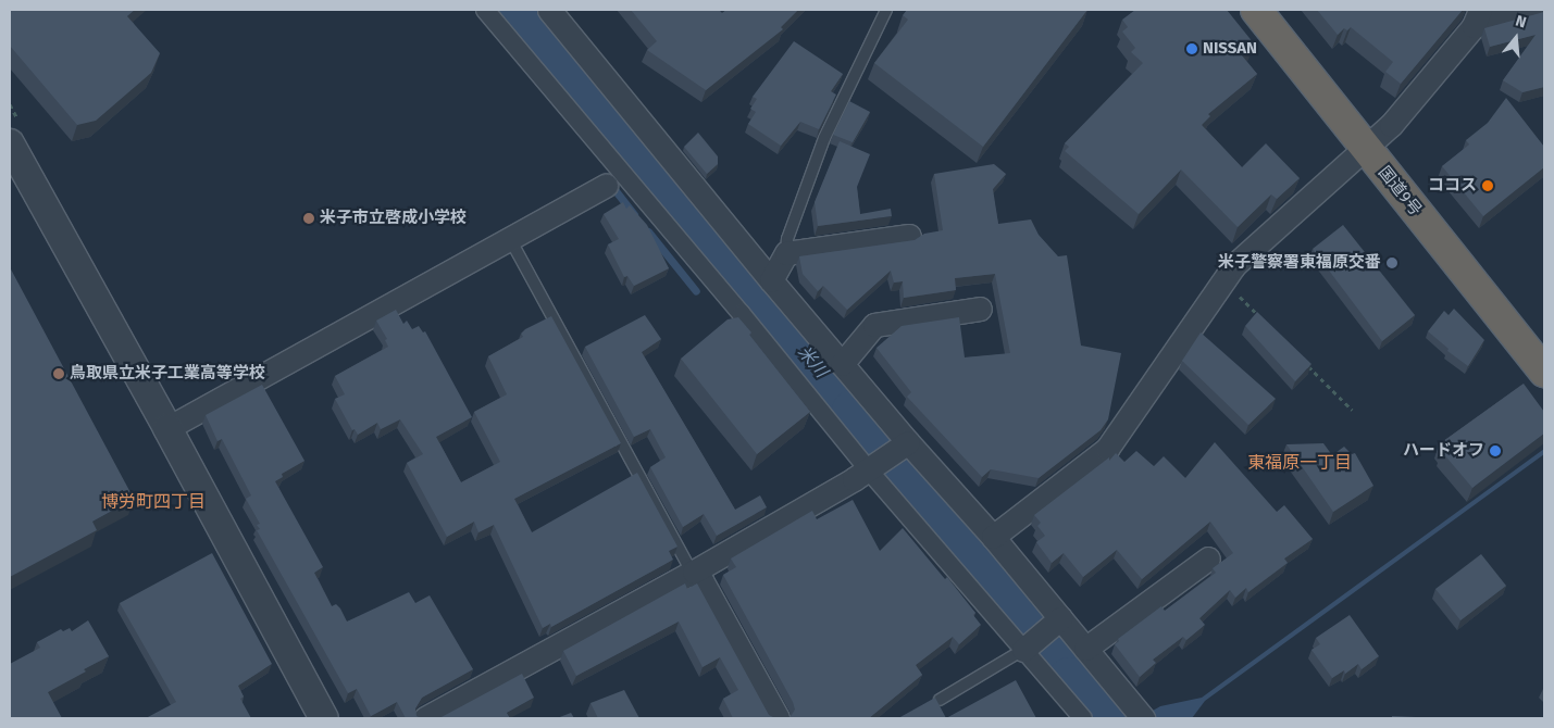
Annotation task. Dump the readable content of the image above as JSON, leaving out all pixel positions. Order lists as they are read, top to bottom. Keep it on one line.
{"streets":{"highway":["国道9号"]},"districts":["東福原一丁目","博労町四丁目"],"water":["米川"],"places":["NISSAN","ココス","米子市立啓成小学校","米子警察署東福原交番","鳥取県立米子工業高等学校","ハードオフ"],"north":"top"}
